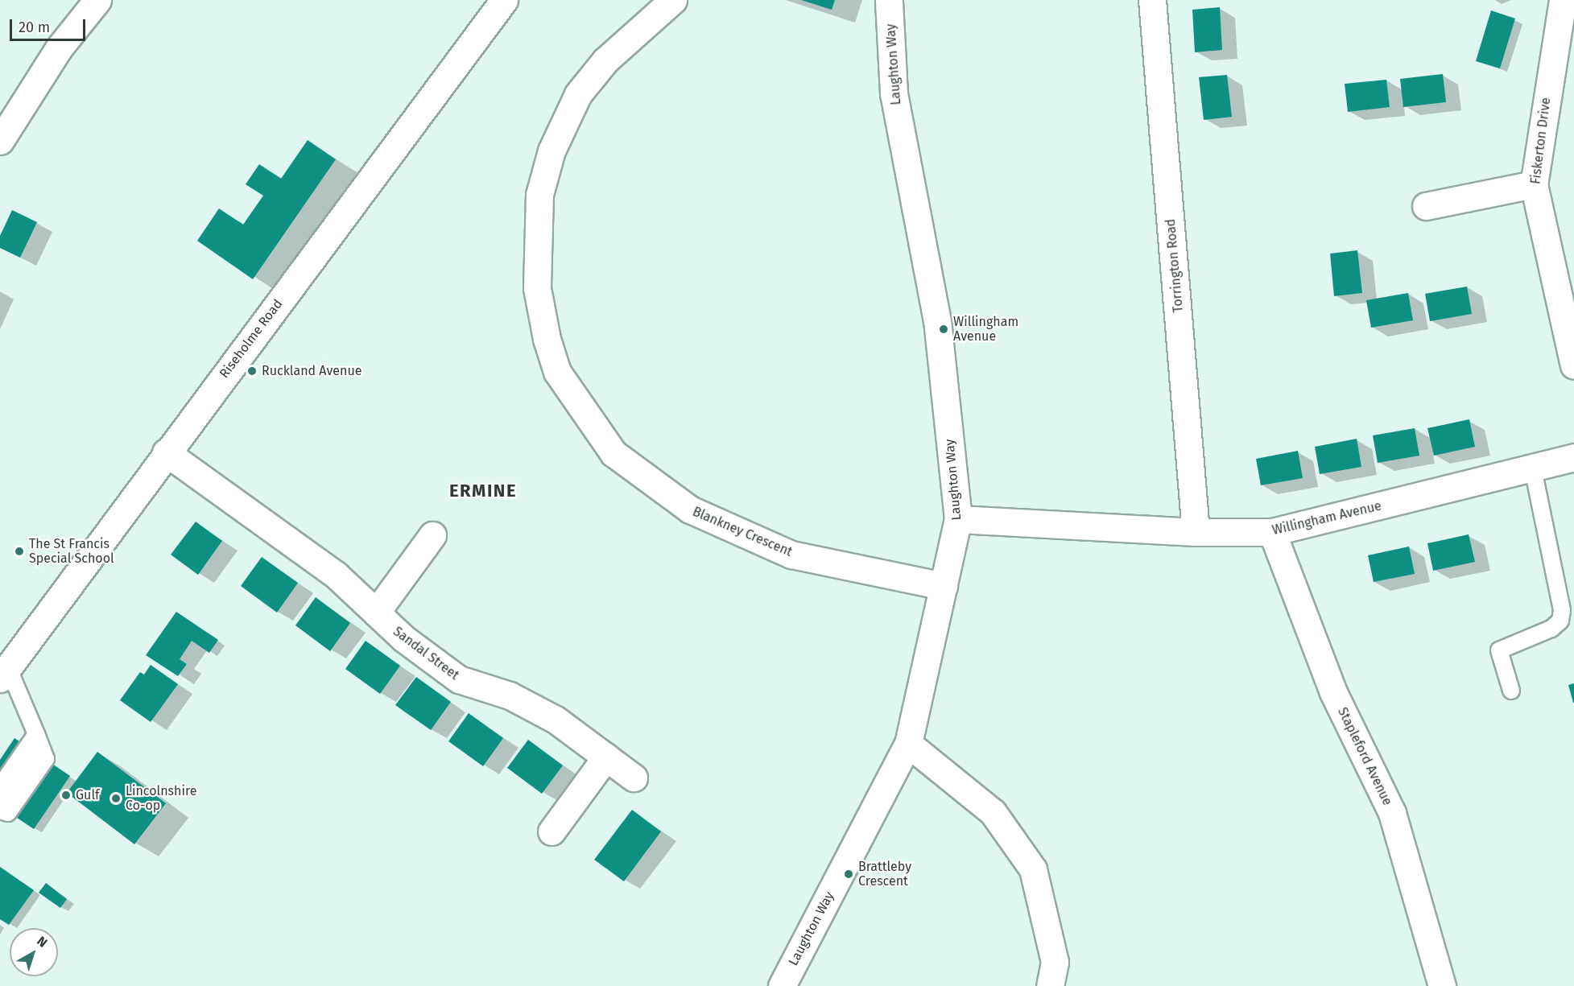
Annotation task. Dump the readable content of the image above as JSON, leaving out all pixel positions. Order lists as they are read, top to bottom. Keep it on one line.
{"streets":{"street":["Laughton Way","Fiskerton Drive","Torrington Road","Riseholme Road","Willingham Avenue","Blankney Crescent","Sandal Street","Stapleford Avenue"]},"crossings":[["Laughton Way","Willingham Avenue"],["Laughton Way","Blankney Crescent"],["Torrington Road","Willingham Avenue"],["Riseholme Road","Sandal Street"],["Willingham Avenue","Stapleford Avenue"]],"districts":["ERMINE"],"places":["Willingham Avenue","Ruckland Avenue","The St Francis Special School","Gulf","Lincolnshire Co-op","Brattleby Crescent"],"scale_bar":"20 m","north":"top right"}
